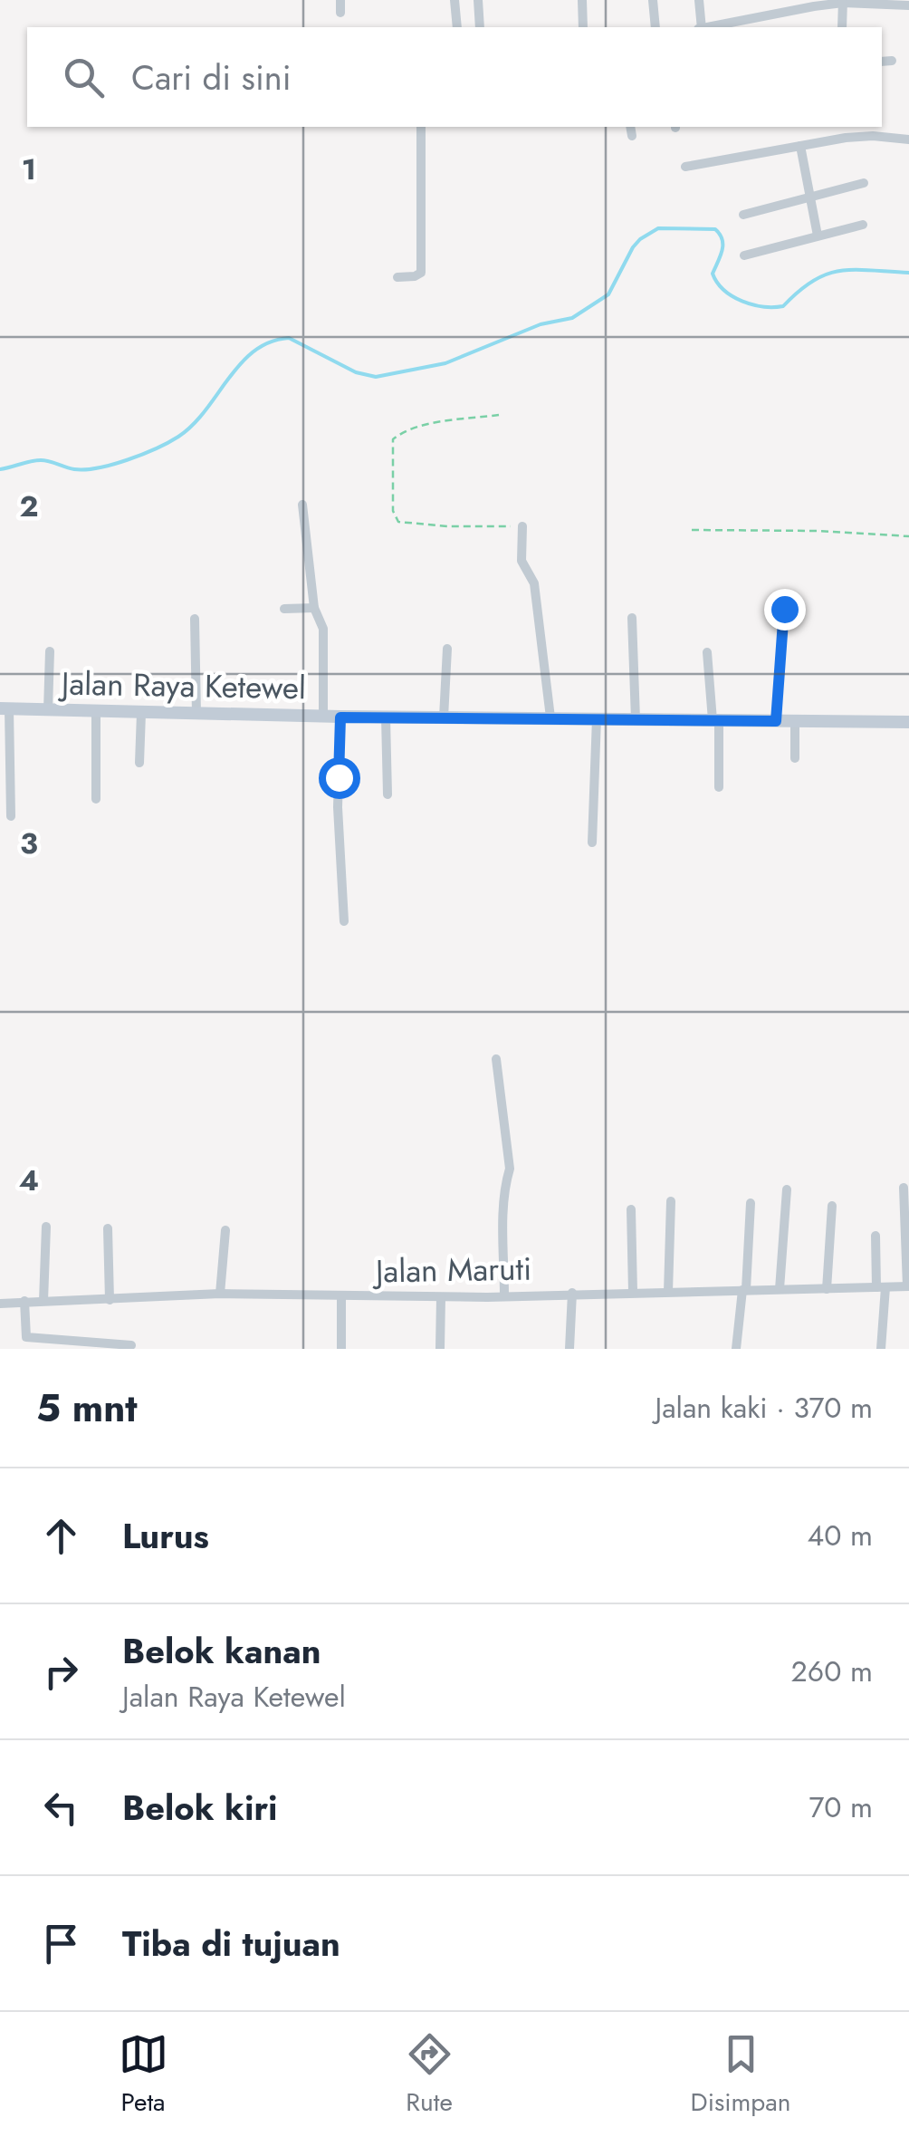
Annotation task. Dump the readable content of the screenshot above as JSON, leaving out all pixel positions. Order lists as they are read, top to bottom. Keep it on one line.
{"streets":{"main road":["Jalan Raya Ketewel"],"street":["Jalan Maruti"]},"page":{"search":"Cari di sini","heading":["5 mnt","Jalan kaki · 370 m"],"list":[["Lurus","40 m"],["Belok kanan","Jalan Raya Ketewel","260 m"],["Belok kiri","70 m"],"Tiba di tujuan"],"nav":["Peta","Rute","Disimpan"]},"grid":{"rows":["1","2","3","4"]}}
